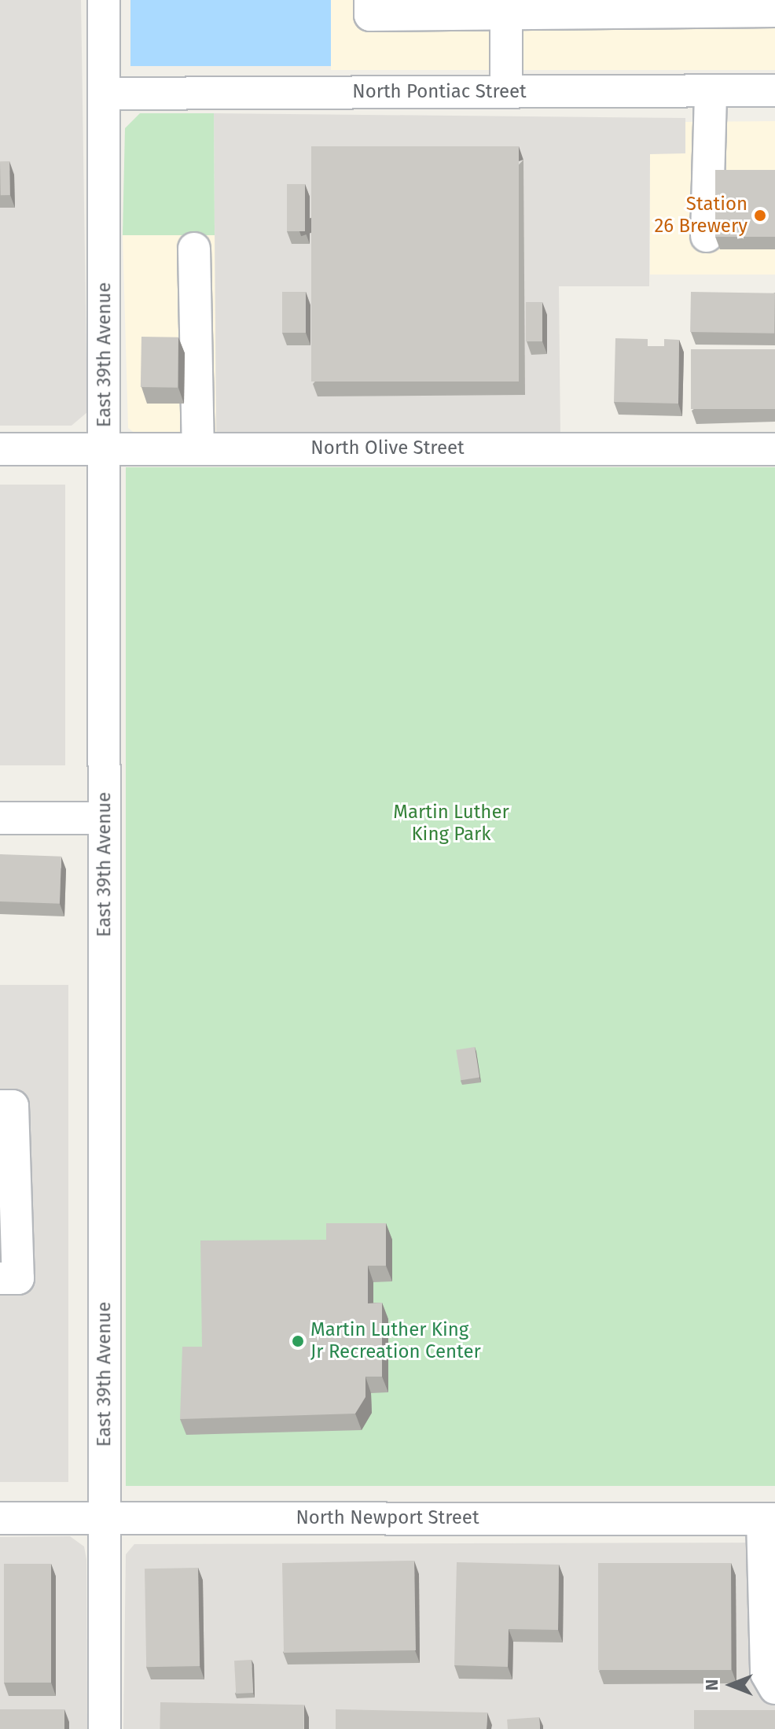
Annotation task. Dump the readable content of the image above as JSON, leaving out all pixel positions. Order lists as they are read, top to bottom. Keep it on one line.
{"streets":{"street":["North Pontiac Street","East 39th Avenue","North Olive Street","North Newport Street"]},"crossings":[["North Pontiac Street","East 39th Avenue"],["East 39th Avenue","North Olive Street"],["East 39th Avenue","North Newport Street"]],"parks":["Martin Luther King Park"],"places":["Station 26 Brewery","Martin Luther King Jr Recreation Center"],"north":"left"}
